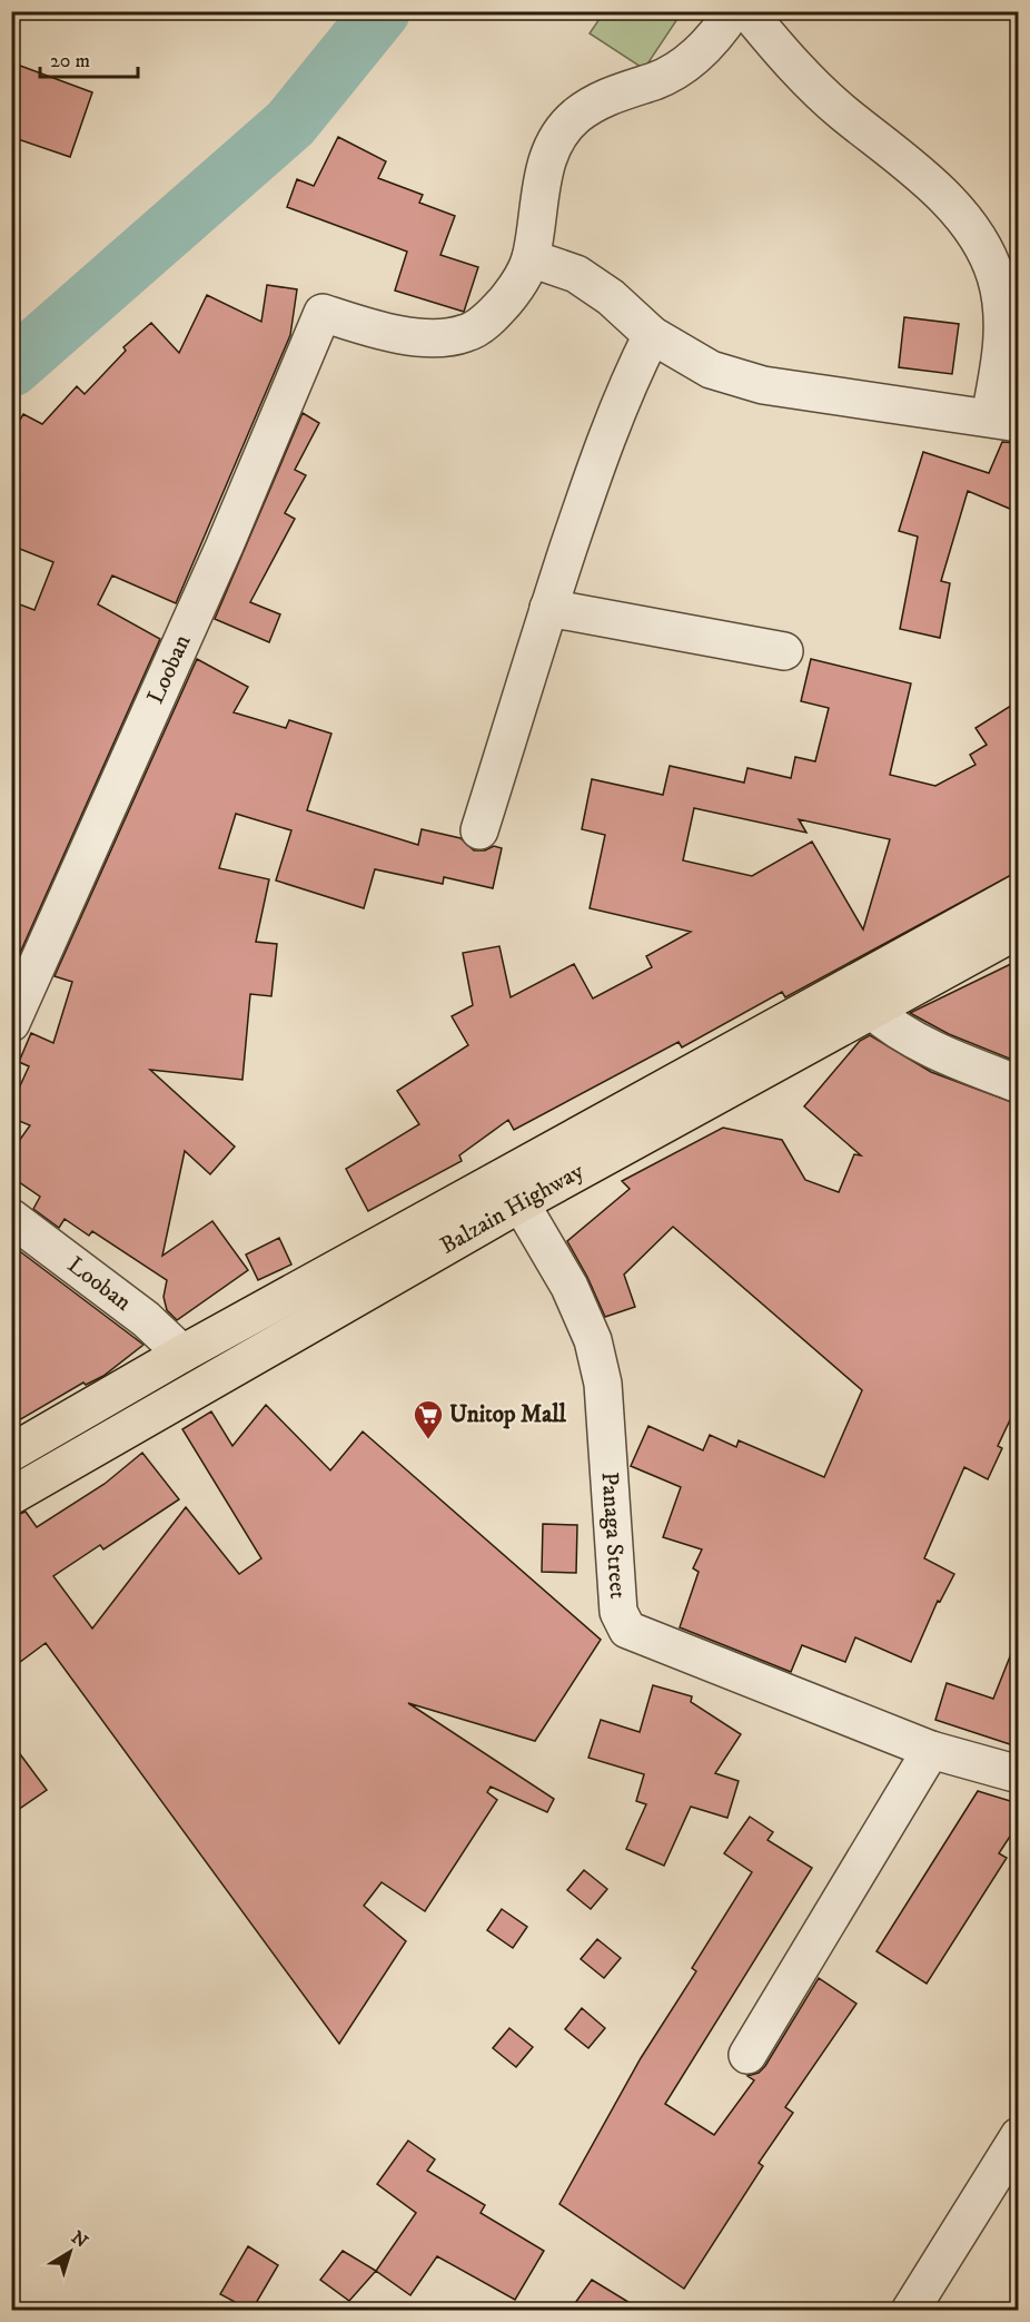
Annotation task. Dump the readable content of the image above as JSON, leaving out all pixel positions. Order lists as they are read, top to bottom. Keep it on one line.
{"streets":{"main road":["Balzain Highway"],"street":["Looban","Panaga Street"]},"crossings":[["Looban","Balzain Highway"],["Balzain Highway","Panaga Street"]],"places":{"supermarket":["Unitop Mall"]},"scale_bar":"20 m","north":"top right"}
